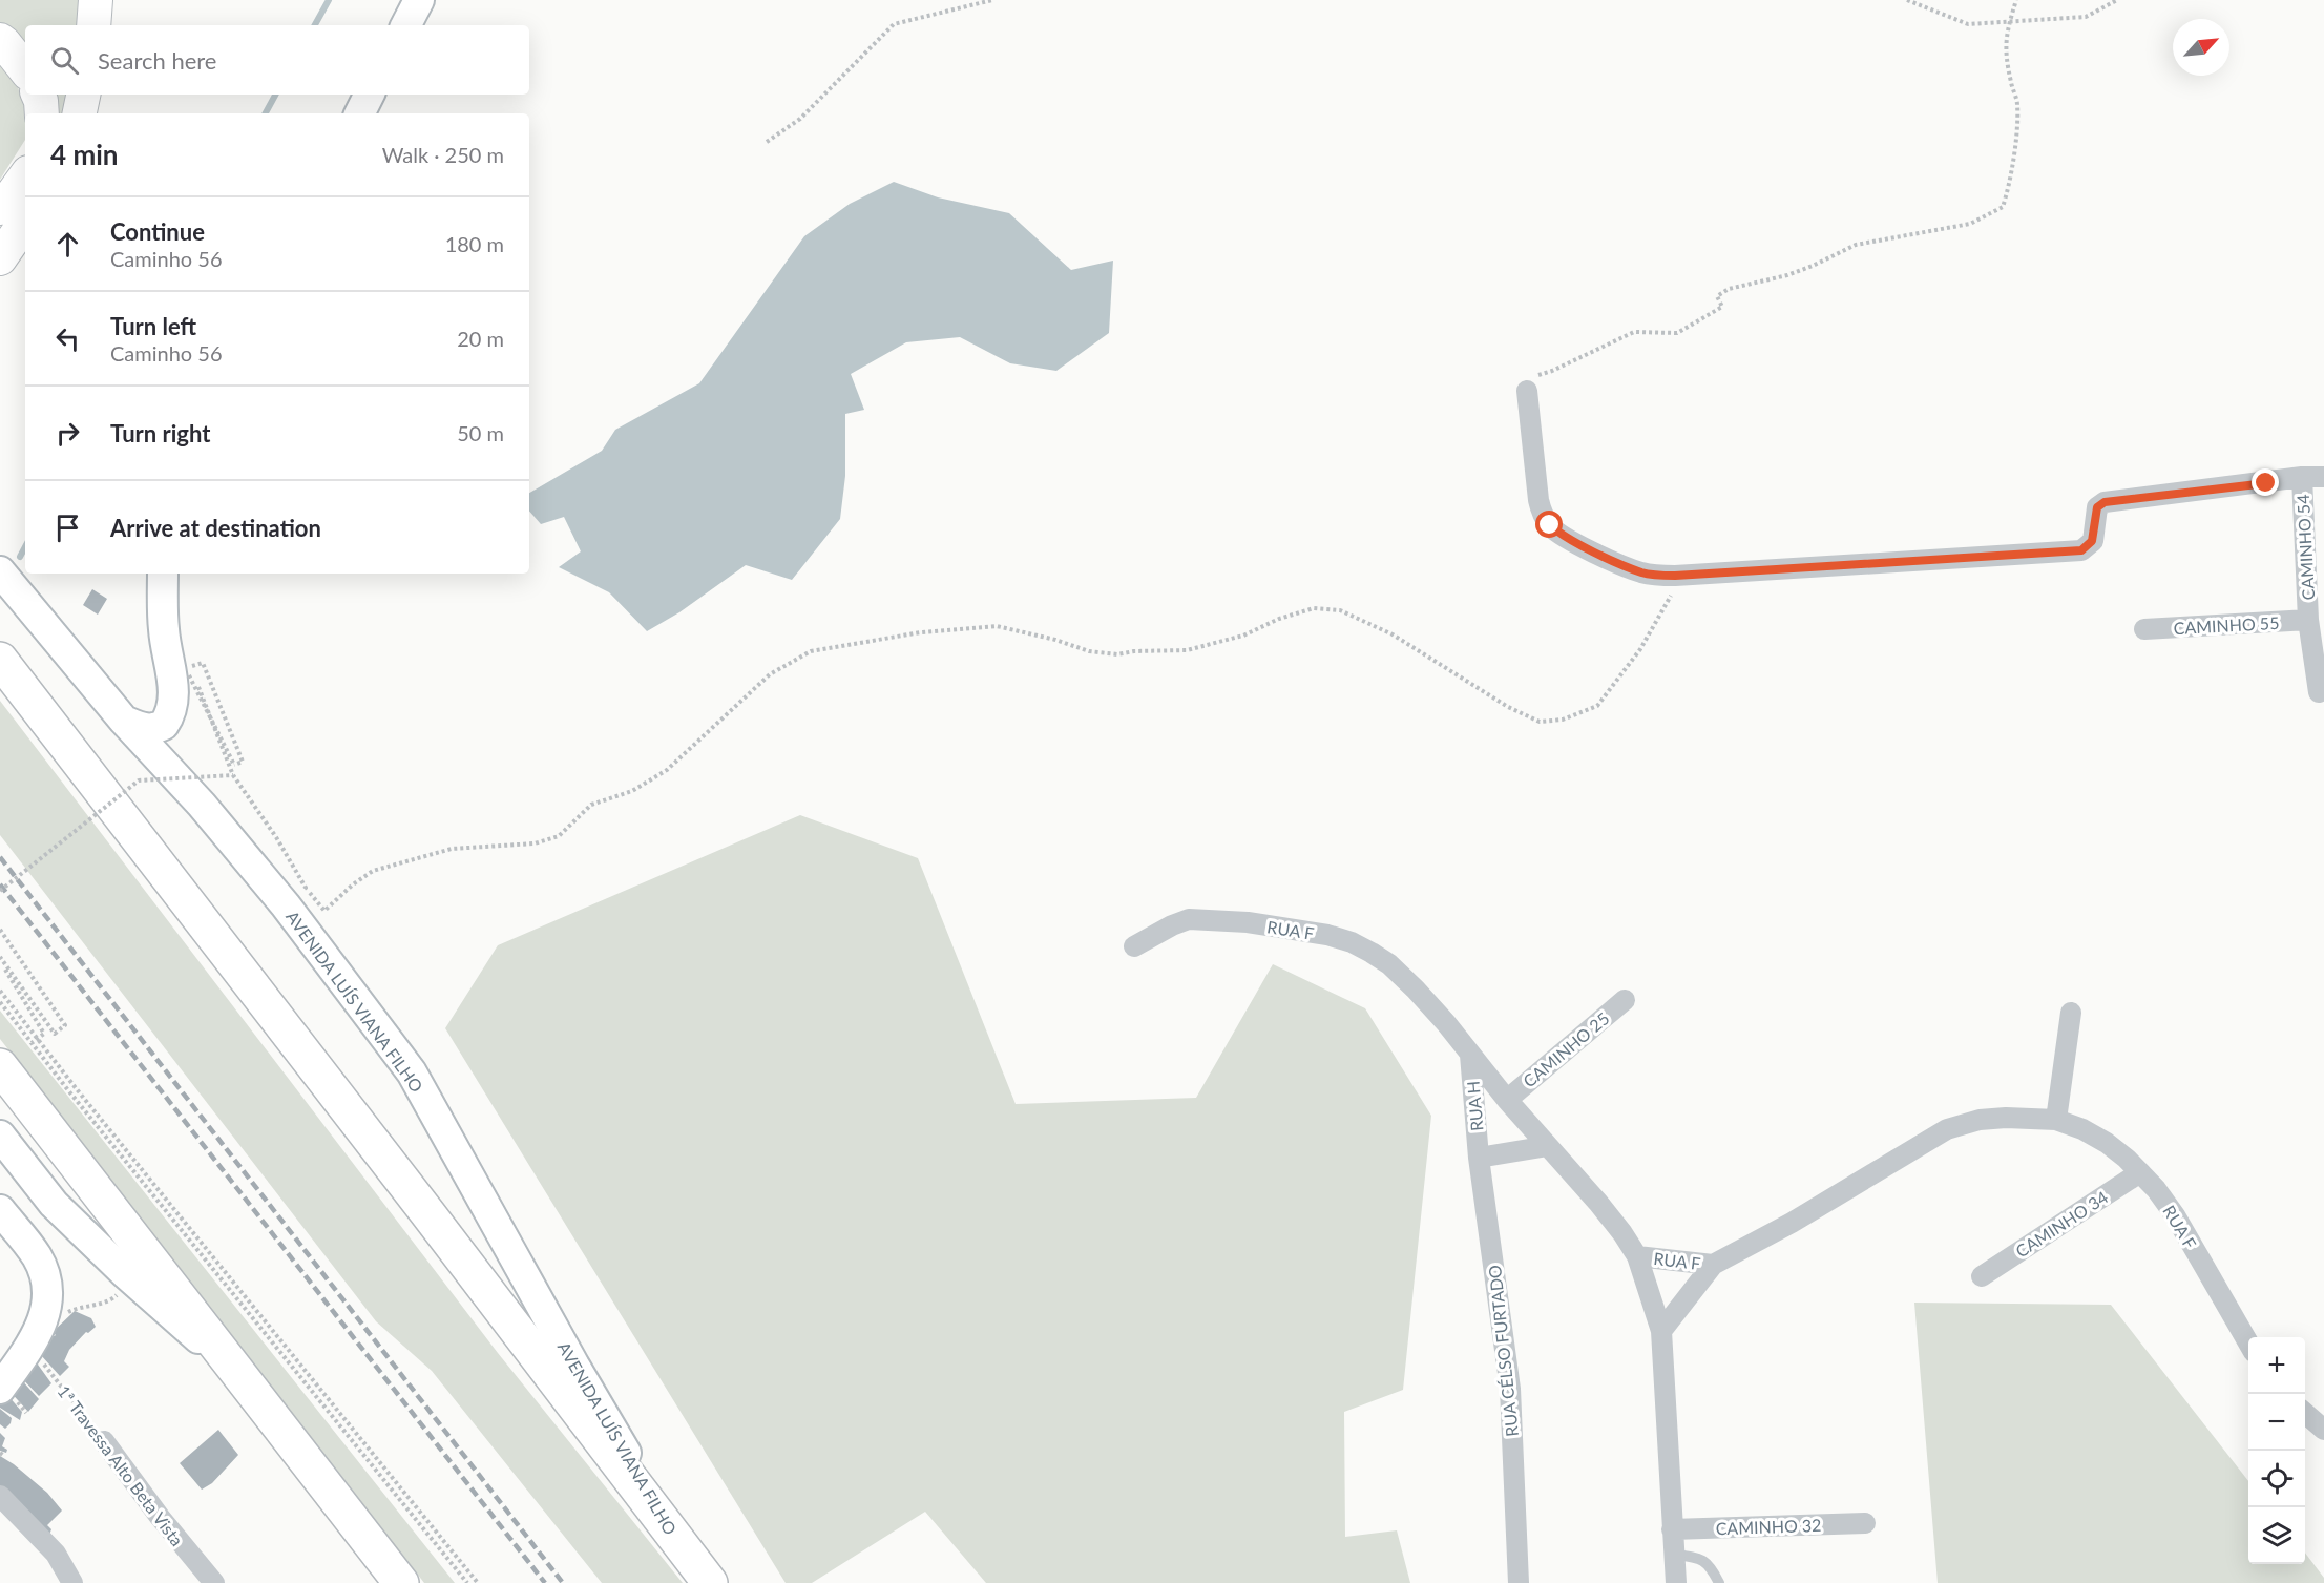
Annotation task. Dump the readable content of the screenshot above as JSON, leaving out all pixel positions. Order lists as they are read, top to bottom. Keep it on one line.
{"streets":{"highway":["AVENIDA LUÍS VIANA FILHO"],"street":["CAMINHO 54","CAMINHO 55","RUA F","CAMINHO 25","RUA H","CAMINHO 34","RUA CÉLSO FURTADO","1ª Travessa Alto Beta Vista","CAMINHO 32"]},"crossings":[["CAMINHO 54","CAMINHO 55"],["RUA F","CAMINHO 25"],["RUA F","RUA H"],["RUA F","CAMINHO 34"],["RUA H","RUA CÉLSO FURTADO"]],"north":"top right","page":{"search":"Search here","heading":["4 min","Walk · 250 m"],"list":[["Continue","Caminho 56","180 m"],["Turn left","Caminho 56","20 m"],["Turn right","50 m"],"Arrive at destination"],"map_buttons":["+","−"]}}
